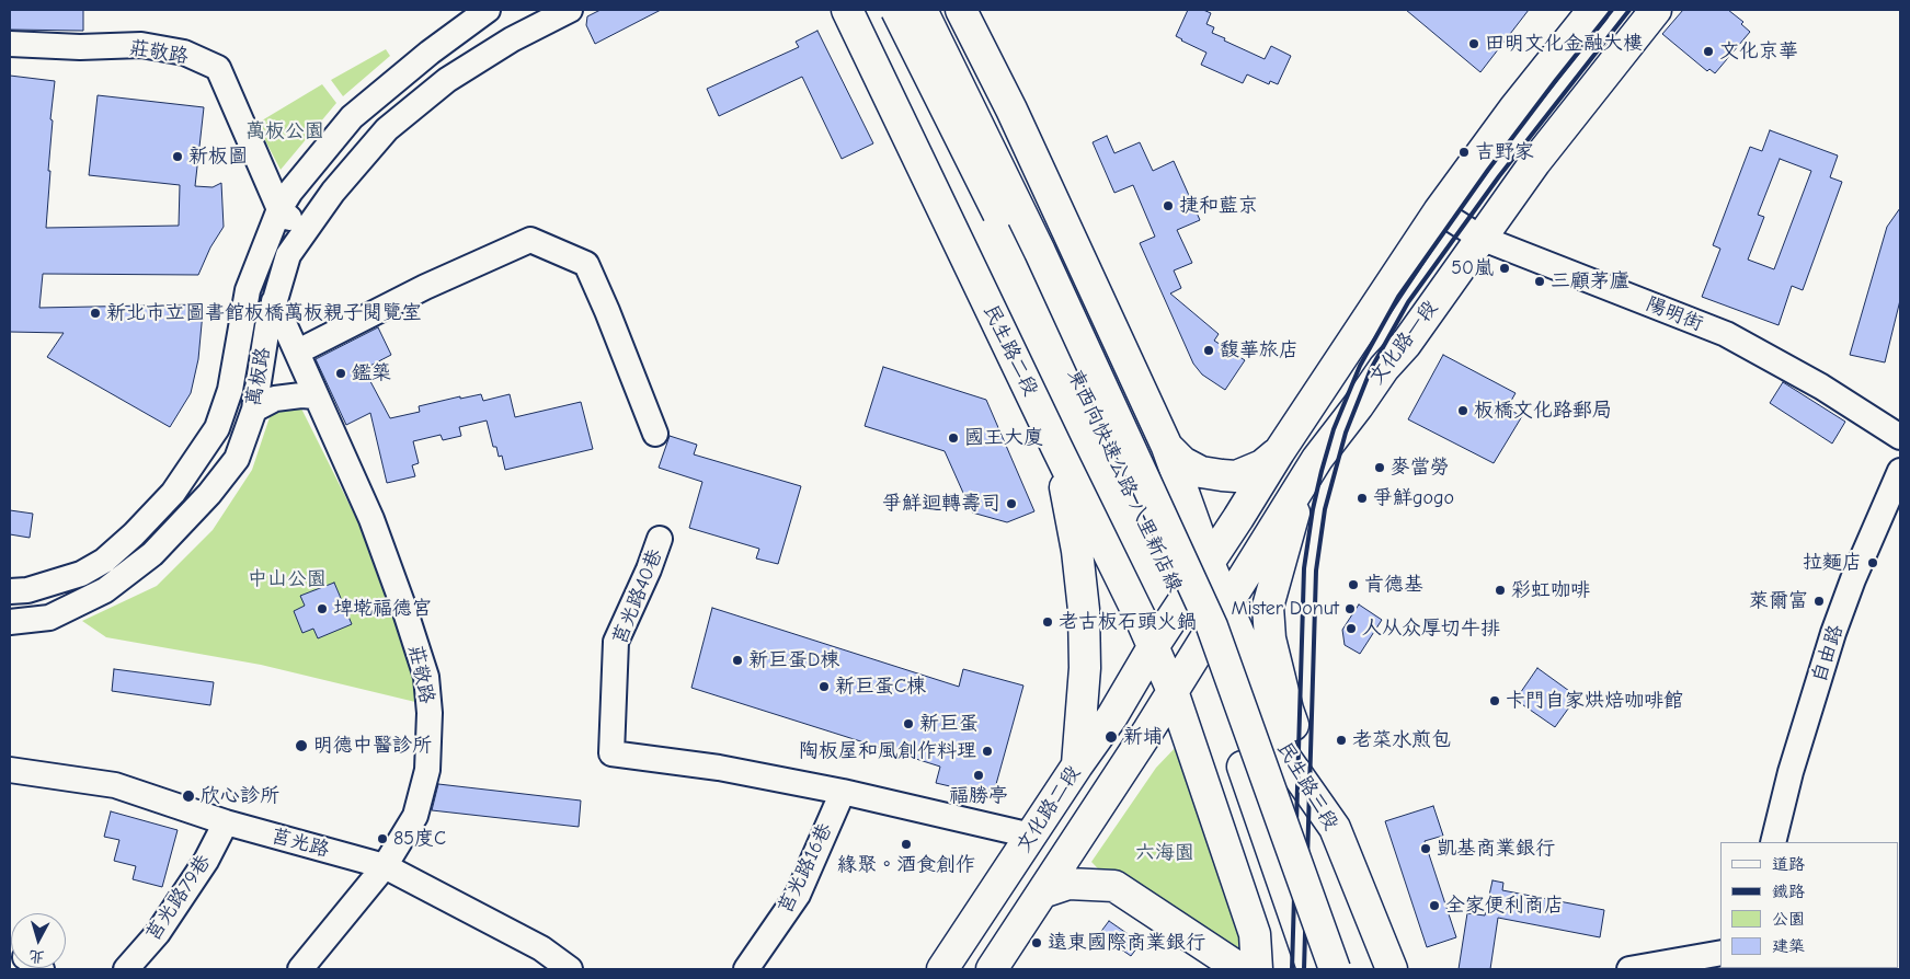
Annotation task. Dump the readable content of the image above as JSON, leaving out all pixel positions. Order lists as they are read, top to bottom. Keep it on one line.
{"streets":{"main road":["文化路一段","民生路二段","東西向快速公路 八里新店線","民生路三段","文化路二段"],"street":["莊敬路","陽明街","萬板路","莒光路40巷","自由路","莒光路","莒光路16巷","莒光路79巷"]},"crossings":[["莊敬路","萬板路"],["莊敬路","莒光路"],["陽明街","文化路一段"],["文化路一段","民生路二段"],["文化路一段","民生路三段"],["文化路一段","文化路二段"],["民生路二段","文化路二段"],["莒光路40巷","莒光路16巷"],["莒光路","莒光路79巷"]],"parks":["萬板公園","中山公園","六海園"],"places":["田明文化金融大樓","文化京華","吉野家","新板圖","捷和藍京","50嵐","三顧茅廬","新北市立圖書館板橋萬板親子閱覽室","馥華旅店","鑑築","板橋文化路郵局","國王大廈","麥當勞","爭鮮gogo","爭鮮迴轉壽司","拉麵店","肯德基","彩虹咖啡","萊爾富","埤墘福德宮","Mister Donut","老古板石頭火鍋","人从众厚切牛排","新巨蛋D棟","新巨蛋C棟","卡門自家烘焙咖啡館","新巨蛋","新埔","老菜水煎包","明德中醫診所","陶板屋和風創作料理","福勝亭","欣心診所","85度C","緣聚。酒食創作","凱基商業銀行","全家便利商店","遠東國際商業銀行"],"legend":["道路","鐵路","公園","建築"],"north":"bottom"}
